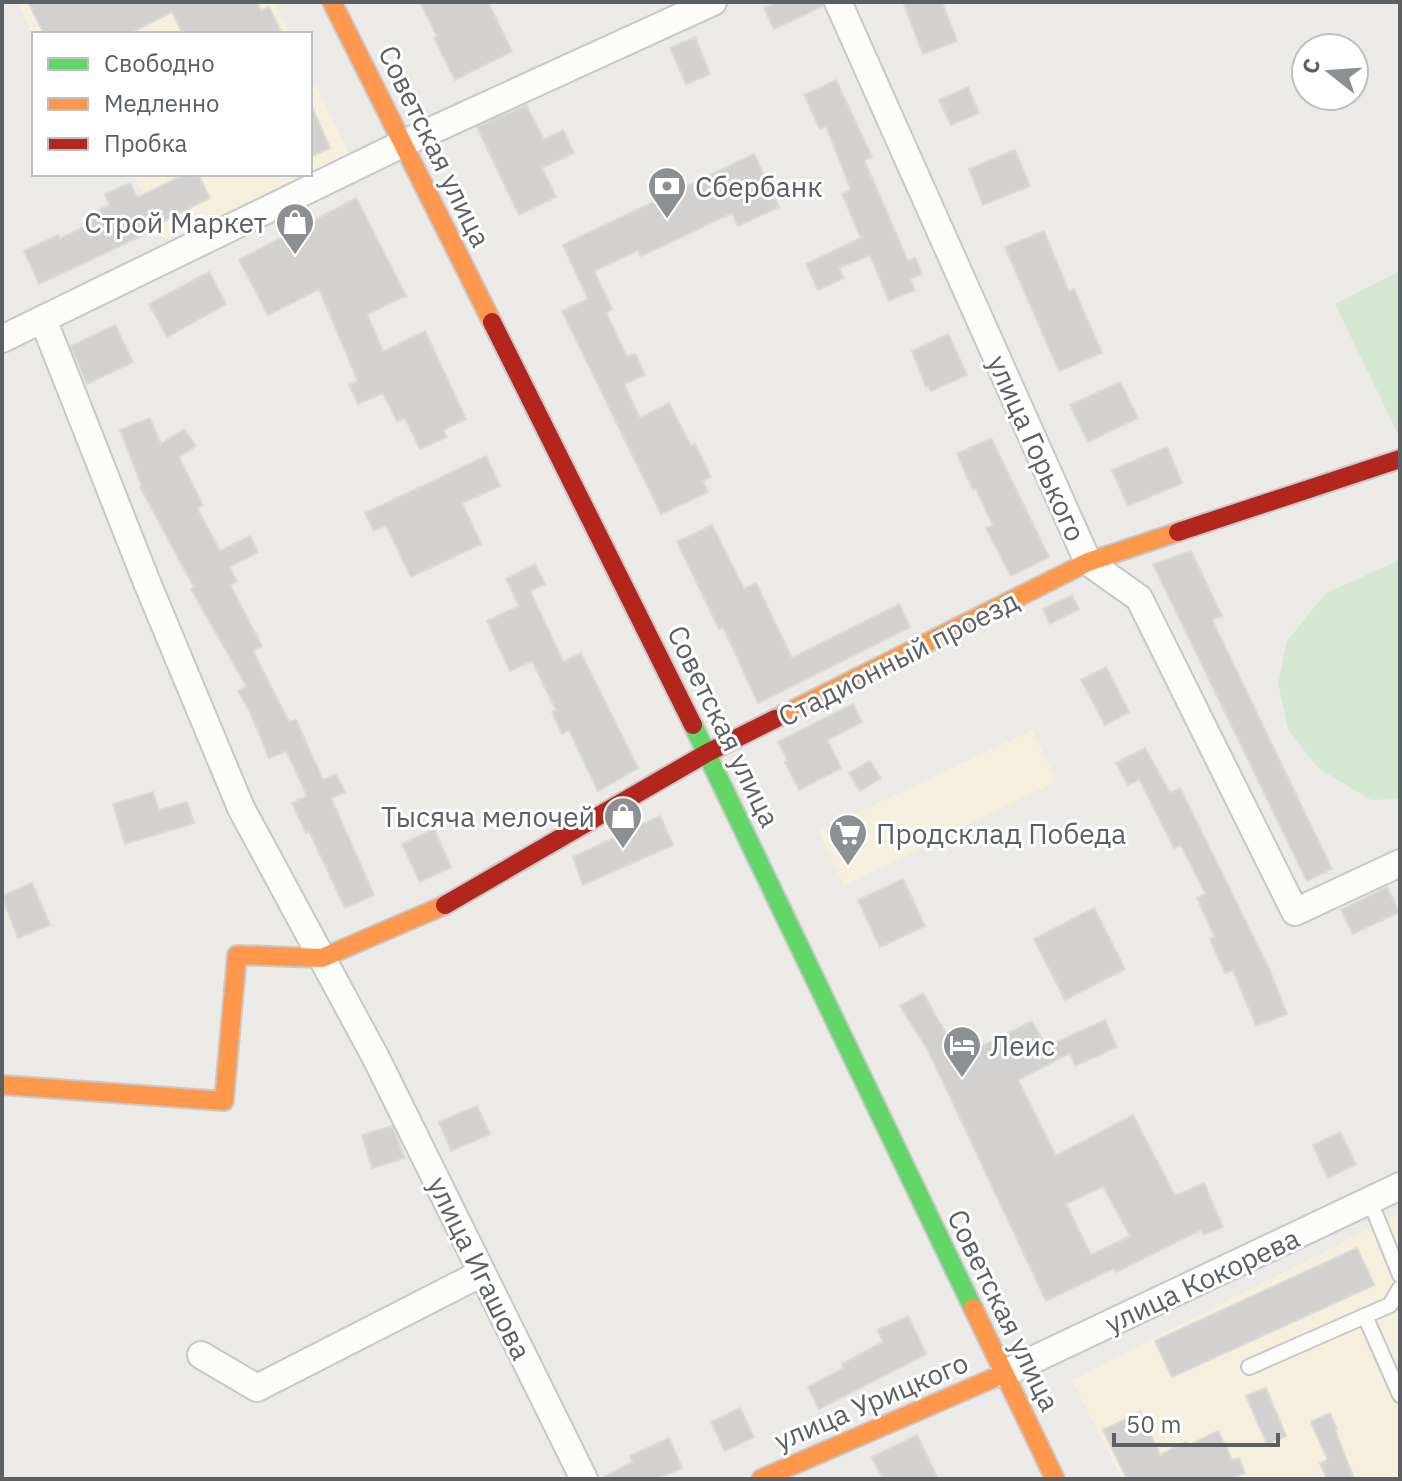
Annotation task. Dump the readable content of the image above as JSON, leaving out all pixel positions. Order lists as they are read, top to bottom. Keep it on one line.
{"streets":{"main road":["Советская улица","Стадионный проезд","улица Урицкого"],"street":["улица Горького","улица Игашова","улица Кокорева"]},"crossings":[["Советская улица","Стадионный проезд"],["Советская улица","улица Кокорева"],["Советская улица","улица Урицкого"],["улица Горького","Стадионный проезд"],["Стадионный проезд","улица Игашова"],["улица Кокорева","улица Урицкого"]],"places":{"bank":["Сбербанк"],"shop":["Строй Маркет","Тысяча мелочей"],"supermarket":["Продсклад Победа"],"hotel":["Леис"]},"legend":["Свободно","Медленно","Пробка"],"scale_bar":"50 m","north":"left"}
